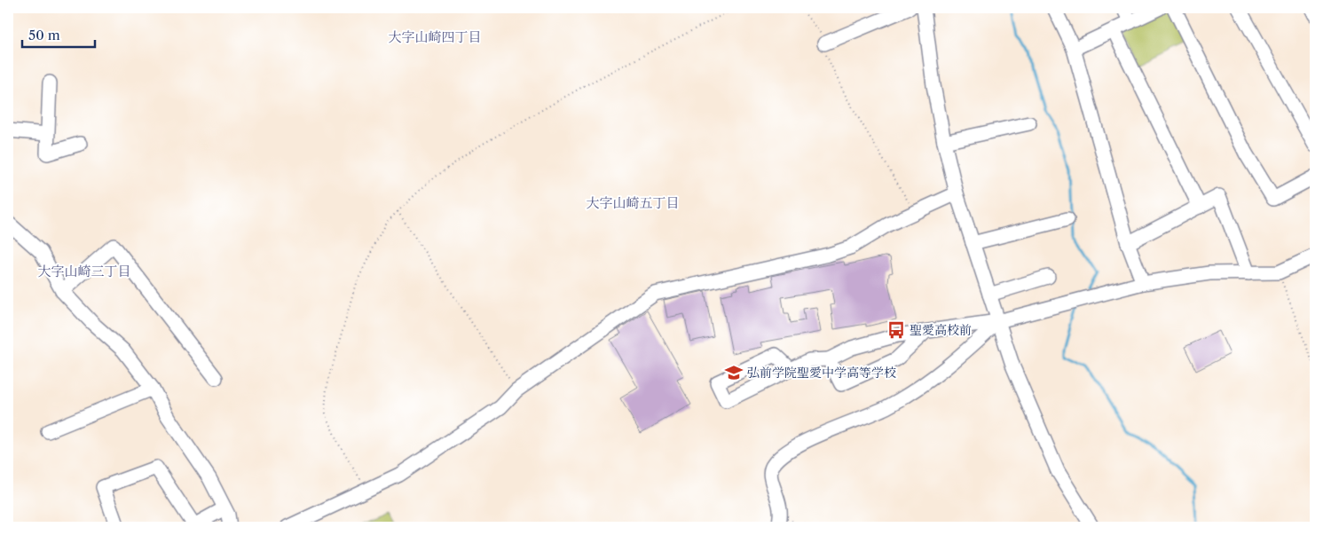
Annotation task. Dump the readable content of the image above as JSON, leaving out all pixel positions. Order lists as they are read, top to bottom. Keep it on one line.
{"districts":["大字山崎四丁目","大字山崎五丁目","大字山崎三丁目"],"places":{"bus stop":["聖愛高校前"],"school or university":["弘前学院聖愛中学高等学校"]},"scale_bar":"50 m"}
